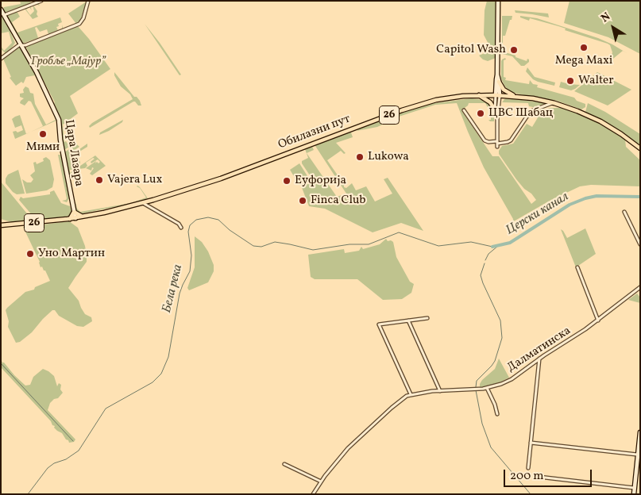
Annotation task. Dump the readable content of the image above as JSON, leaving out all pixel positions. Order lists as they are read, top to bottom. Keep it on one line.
{"streets":{"main road":["26","Обилазни пут"],"street":["Цара Лазара","Далматинска"]},"crossings":[["Обилазни пут","Цара Лазара"]],"water":["Церски канал","Бела река"],"parks":["Гробље „Мајур”"],"places":["Mega Maxi","Capitol Wash","Walter","ЦВС Шабац","Мими","Lukowa","Vajera Lux","Еуфорија","Finca Club","Уно Мартин"],"scale_bar":"200 m","north":"top left"}
